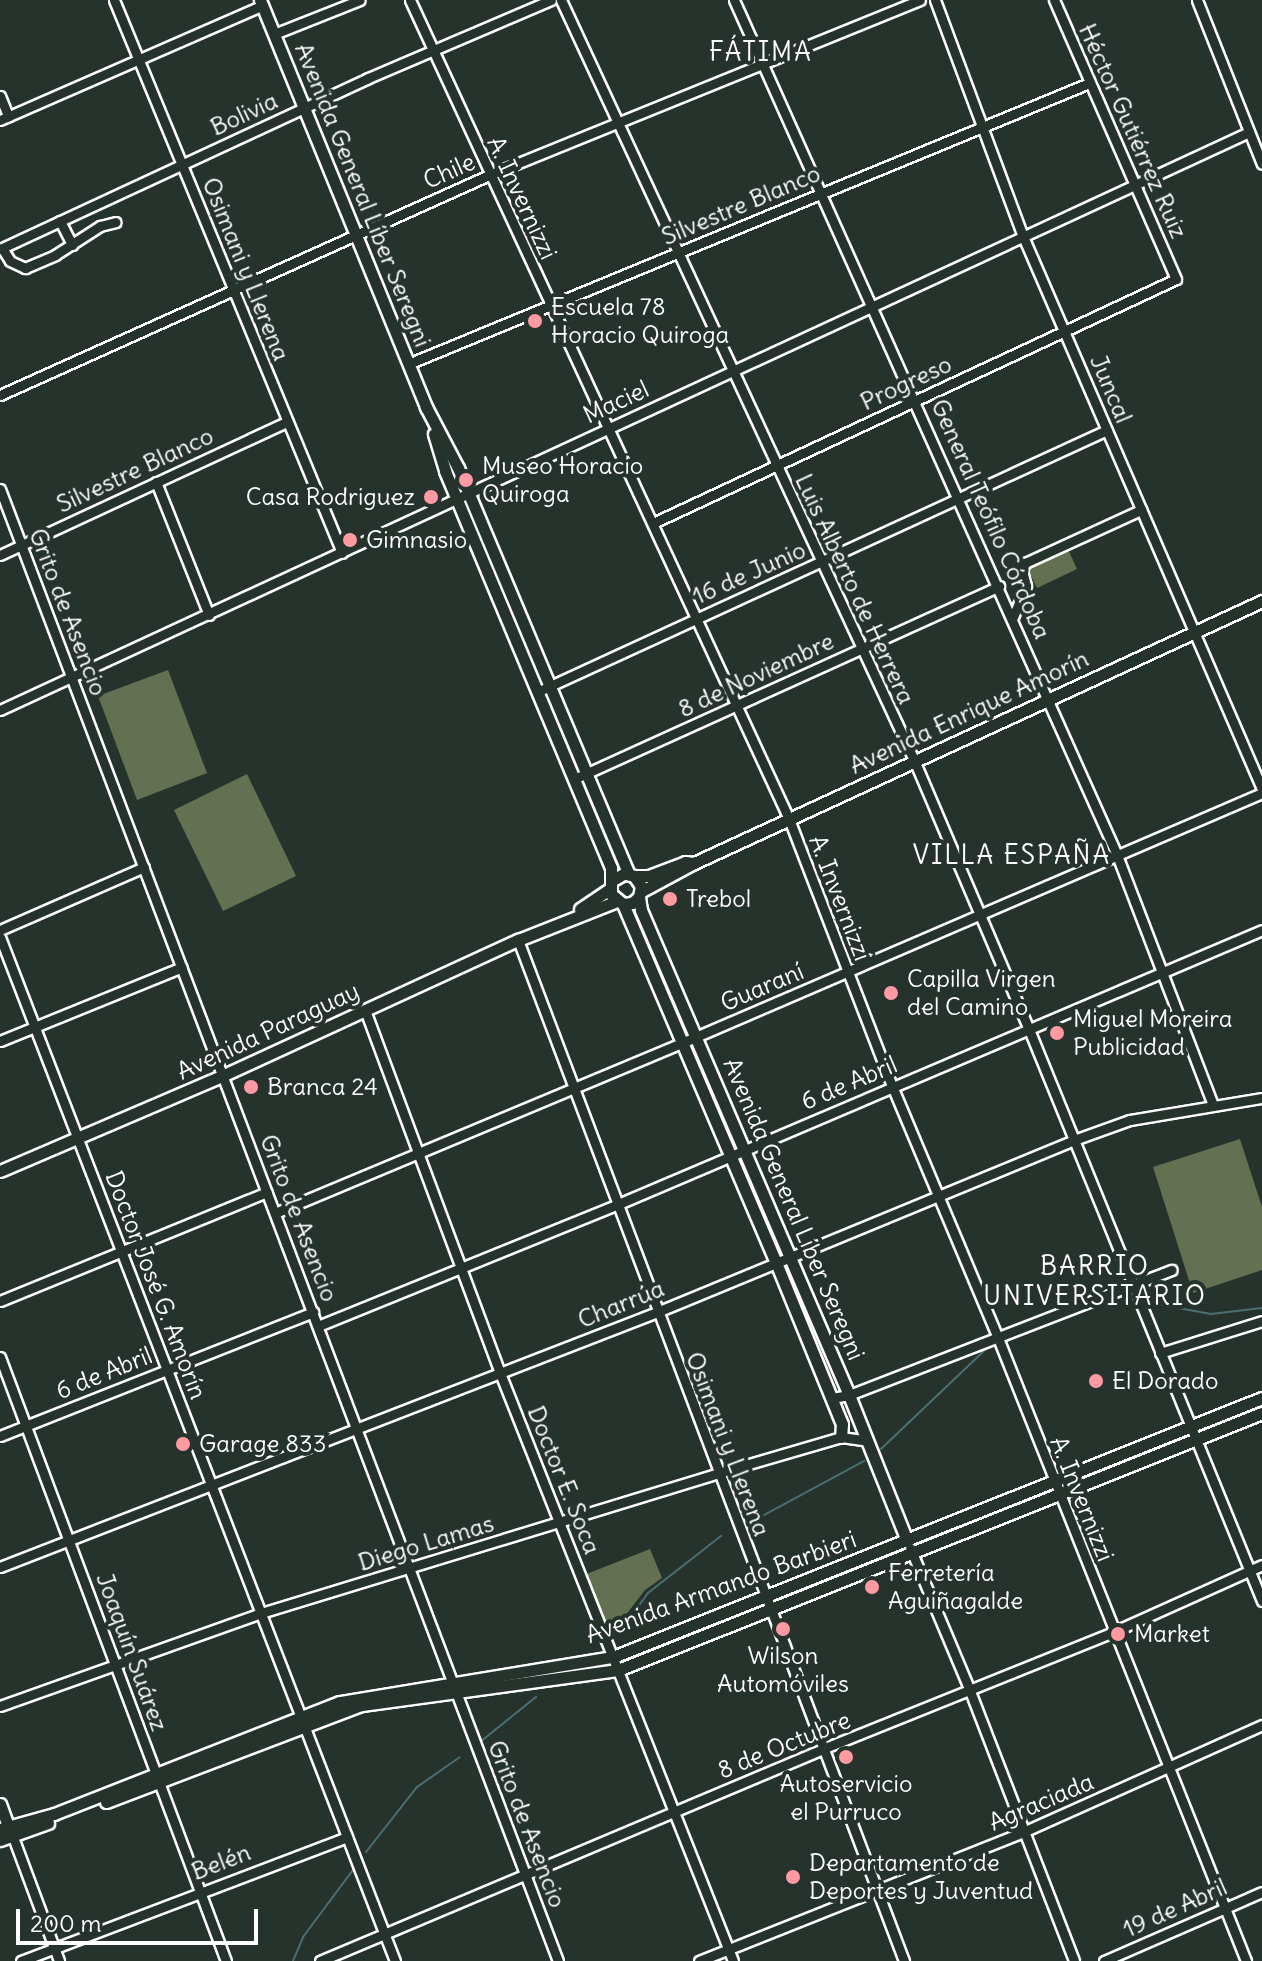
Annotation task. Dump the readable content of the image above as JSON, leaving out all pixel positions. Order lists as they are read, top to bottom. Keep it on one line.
{"streets":{"street":["Bolivia","Héctor Gutiérrez Ruiz","Chile","Avenida General Líber Seregni","A. Invernizzi","Silvestre Blanco","Osimani y Llerena","Progreso","Juncal","Maciel","General Teófilo Córdoba","16 de Junio","Luis Alberto de Herrera","Grito de Asencio","8 de Noviembre","Avenida Enrique Amorín","Guaraní","Avenida Paraguay","6 de Abril","Doctor José G. Amorín","Charrúa","Doctor E. Soca","Diego Lamas","Avenida Armando Barbieri","Joaquín Suárez","8 de Octubre","Agraciada","Belén","19 de Abril"]},"crossings":[["Bolivia","Avenida General Líber Seregni"],["Bolivia","A. Invernizzi"],["Bolivia","Osimani y Llerena"],["Héctor Gutiérrez Ruiz","Silvestre Blanco"],["Héctor Gutiérrez Ruiz","Progreso"],["Héctor Gutiérrez Ruiz","Maciel"],["Chile","Avenida General Líber Seregni"],["Chile","A. Invernizzi"],["Chile","Osimani y Llerena"],["Chile","General Teófilo Córdoba"],["Chile","Luis Alberto de Herrera"],["Avenida General Líber Seregni","Silvestre Blanco"],["Avenida General Líber Seregni","Maciel"],["Avenida General Líber Seregni","16 de Junio"],["Avenida General Líber Seregni","8 de Noviembre"],["Avenida General Líber Seregni","Avenida Enrique Amorín"],["Avenida General Líber Seregni","Guaraní"],["Avenida General Líber Seregni","Avenida Paraguay"],["Avenida General Líber Seregni","6 de Abril"],["Avenida General Líber Seregni","Charrúa"],["Avenida General Líber Seregni","Diego Lamas"],["Avenida General Líber Seregni","Avenida Armando Barbieri"],["A. Invernizzi","Silvestre Blanco"],["A. Invernizzi","Progreso"],["A. Invernizzi","Maciel"],["A. Invernizzi","16 de Junio"],["A. Invernizzi","8 de Noviembre"],["A. Invernizzi","Avenida Enrique Amorín"],["A. Invernizzi","Guaraní"],["A. Invernizzi","6 de Abril"],["A. Invernizzi","Charrúa"],["A. Invernizzi","Avenida Armando Barbieri"],["A. Invernizzi","8 de Octubre"],["A. Invernizzi","Agraciada"],["A. Invernizzi","19 de Abril"],["Silvestre Blanco","Osimani y Llerena"],["Silvestre Blanco","Juncal"],["Silvestre Blanco","General Teófilo Córdoba"],["Silvestre Blanco","Luis Alberto de Herrera"],["Silvestre Blanco","Grito de Asencio"],["Osimani y Llerena","Maciel"],["Osimani y Llerena","Guaraní"],["Osimani y Llerena","Avenida Paraguay"],["Osimani y Llerena","6 de Abril"],["Osimani y Llerena","Charrúa"],["Osimani y Llerena","Diego Lamas"],["Osimani y Llerena","Avenida Armando Barbieri"],["Osimani y Llerena","8 de Octubre"],["Osimani y Llerena","Agraciada"],["Progreso","Juncal"],["Progreso","General Teófilo Córdoba"],["Progreso","Luis Alberto de Herrera"],["Juncal","Maciel"],["Juncal","16 de Junio"],["Juncal","Avenida Enrique Amorín"],["Juncal","Guaraní"],["Maciel","General Teófilo Córdoba"],["Maciel","Luis Alberto de Herrera"],["Maciel","Grito de Asencio"],["General Teófilo Córdoba","16 de Junio"],["General Teófilo Córdoba","8 de Noviembre"],["General Teófilo Córdoba","Avenida Enrique Amorín"],["General Teófilo Córdoba","Guaraní"],["General Teófilo Córdoba","6 de Abril"],["General Teófilo Córdoba","Charrúa"],["16 de Junio","Luis Alberto de Herrera"],["Luis Alberto de Herrera","8 de Noviembre"],["Luis Alberto de Herrera","Avenida Enrique Amorín"],["Luis Alberto de Herrera","Guaraní"],["Luis Alberto de Herrera","6 de Abril"],["Luis Alberto de Herrera","Charrúa"],["Luis Alberto de Herrera","Avenida Armando Barbieri"],["Luis Alberto de Herrera","8 de Octubre"],["Grito de Asencio","Guaraní"],["Grito de Asencio","Avenida Paraguay"],["Grito de Asencio","6 de Abril"],["Grito de Asencio","Charrúa"],["Grito de Asencio","Diego Lamas"],["Grito de Asencio","Avenida Armando Barbieri"],["Grito de Asencio","8 de Octubre"],["Avenida Enrique Amorín","Avenida Paraguay"],["Guaraní","Doctor E. Soca"],["Avenida Paraguay","Doctor José G. Amorín"],["Avenida Paraguay","Doctor E. Soca"],["6 de Abril","Doctor José G. Amorín"],["6 de Abril","Doctor E. Soca"],["6 de Abril","Joaquín Suárez"],["Doctor José G. Amorín","Charrúa"],["Doctor José G. Amorín","Diego Lamas"],["Doctor José G. Amorín","Avenida Armando Barbieri"],["Doctor José G. Amorín","8 de Octubre"],["Doctor José G. Amorín","Belén"],["Charrúa","Doctor E. Soca"],["Charrúa","Joaquín Suárez"],["Doctor E. Soca","Diego Lamas"],["Doctor E. Soca","Avenida Armando Barbieri"],["Doctor E. Soca","8 de Octubre"],["Doctor E. Soca","Agraciada"],["Diego Lamas","Joaquín Suárez"],["Avenida Armando Barbieri","Joaquín Suárez"],["Joaquín Suárez","Belén"]],"districts":["FÁTIMA","VILLA ESPAÑA","BARRIO UNIVERSITARIO"],"places":["Escuela 78 Horacio Quiroga","Museo Horacio Quiroga","Casa Rodriguez","Gimnasio","Trebol","Capilla Virgen del Camino","Miguel Moreira Publicidad","Branca 24","El Dorado","Garage 833","Ferretería Aguiñagalde","Wilson Automóviles","Market","Autoservicio el Purruco","Departamento de Deportes y Juventud"],"scale_bar":"200 m"}
